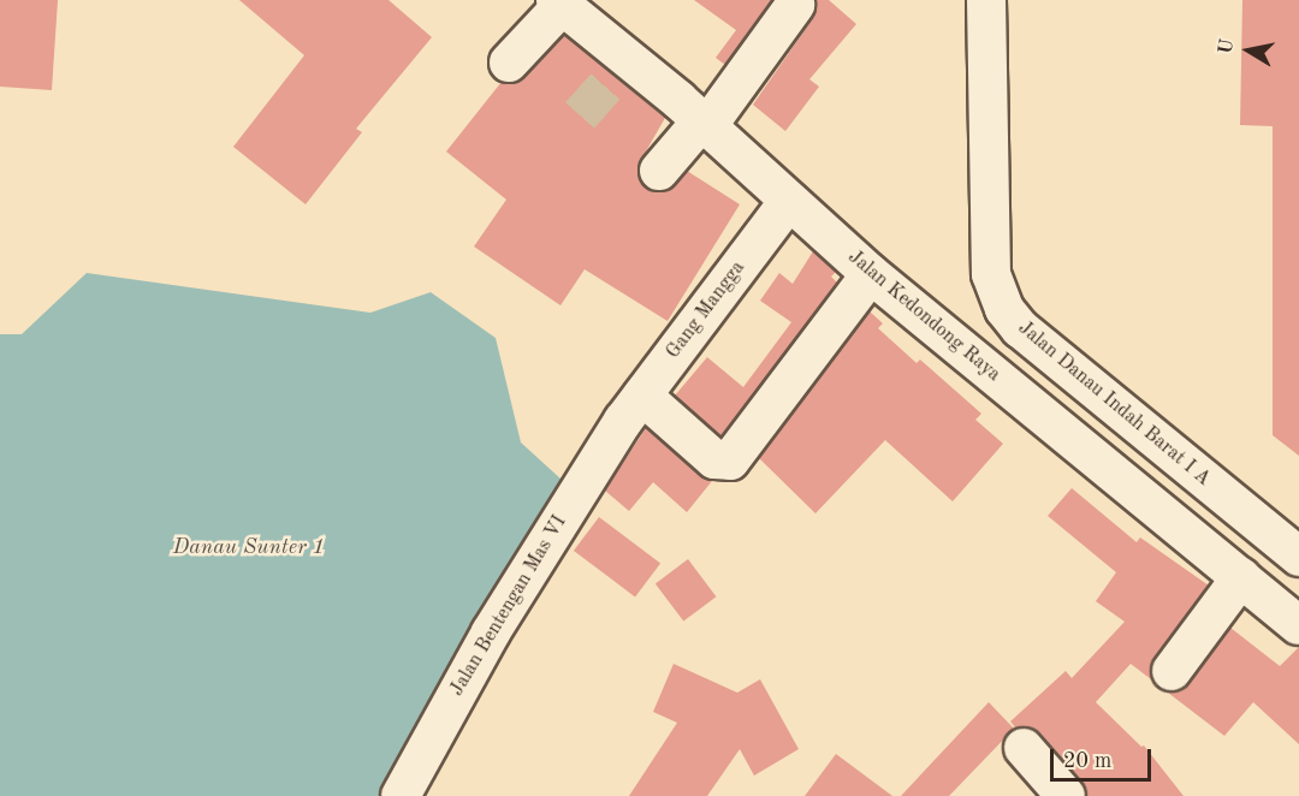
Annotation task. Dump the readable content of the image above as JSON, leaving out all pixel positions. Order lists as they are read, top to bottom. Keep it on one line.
{"streets":{"street":["Gang Mangga","Jalan Kedondong Raya","Jalan Danau Indah Barat I A","Jalan Bentengan Mas VI"]},"crossings":[["Gang Mangga","Jalan Kedondong Raya"],["Gang Mangga","Jalan Bentengan Mas VI"]],"water":["Danau Sunter 1"],"scale_bar":"20 m","north":"left"}
